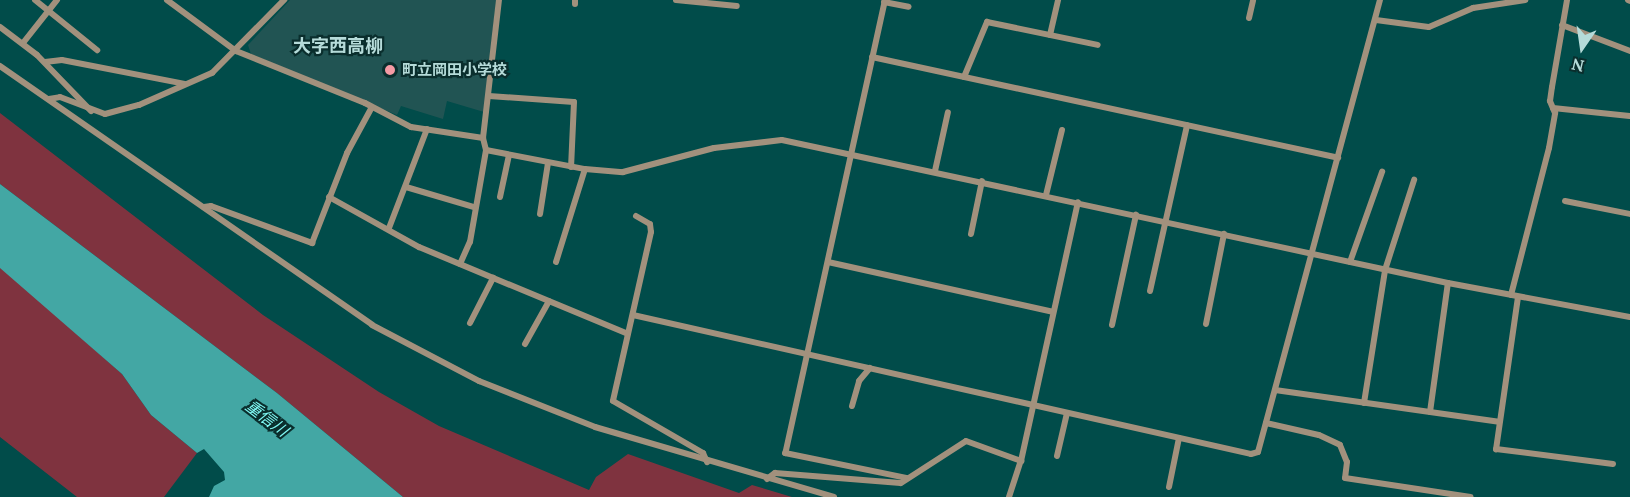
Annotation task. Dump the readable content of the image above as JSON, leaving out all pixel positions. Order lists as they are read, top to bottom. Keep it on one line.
{"districts":["大字西高柳"],"water":["重信川"],"places":["町立岡田小学校"],"north":"bottom"}
